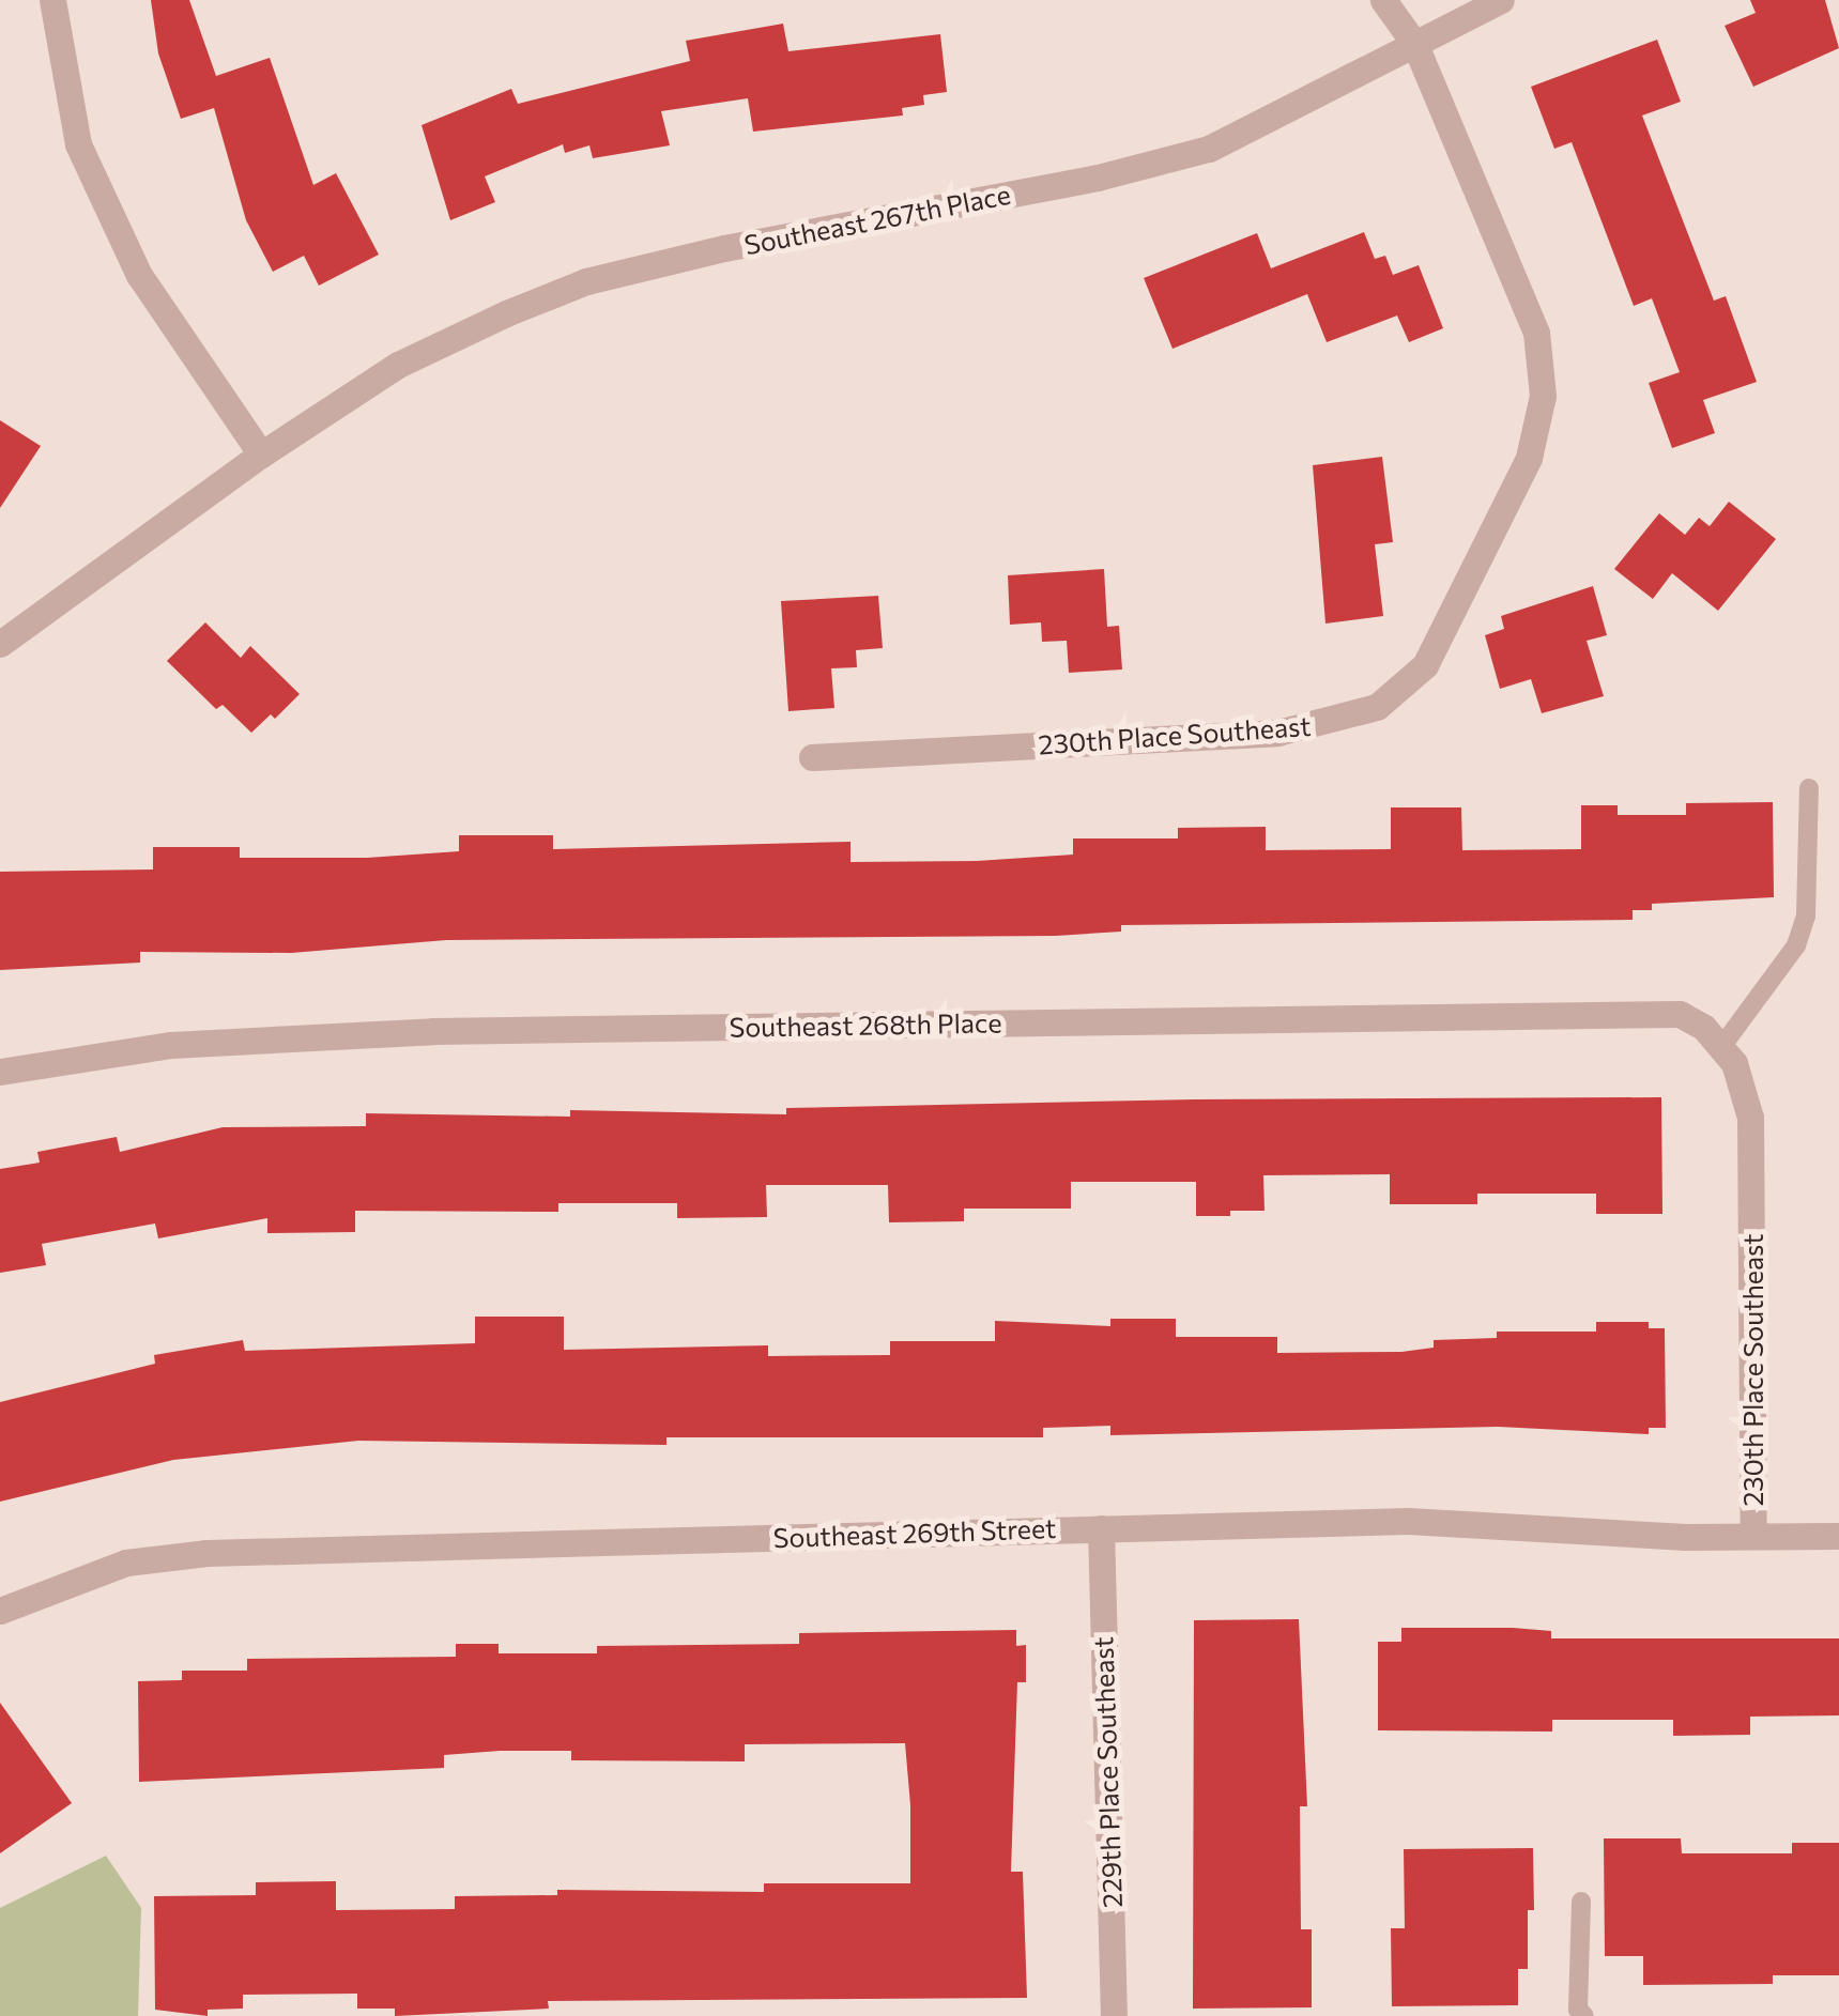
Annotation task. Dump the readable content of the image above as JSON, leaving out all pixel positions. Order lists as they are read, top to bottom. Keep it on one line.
{"streets":{"street":["Southeast 267th Place","230th Place Southeast","Southeast 268th Place","Southeast 269th Street","229th Place Southeast"]},"crossings":[["Southeast 267th Place","230th Place Southeast"],["230th Place Southeast","Southeast 268th Place"],["230th Place Southeast","Southeast 269th Street"],["Southeast 269th Street","229th Place Southeast"]]}
